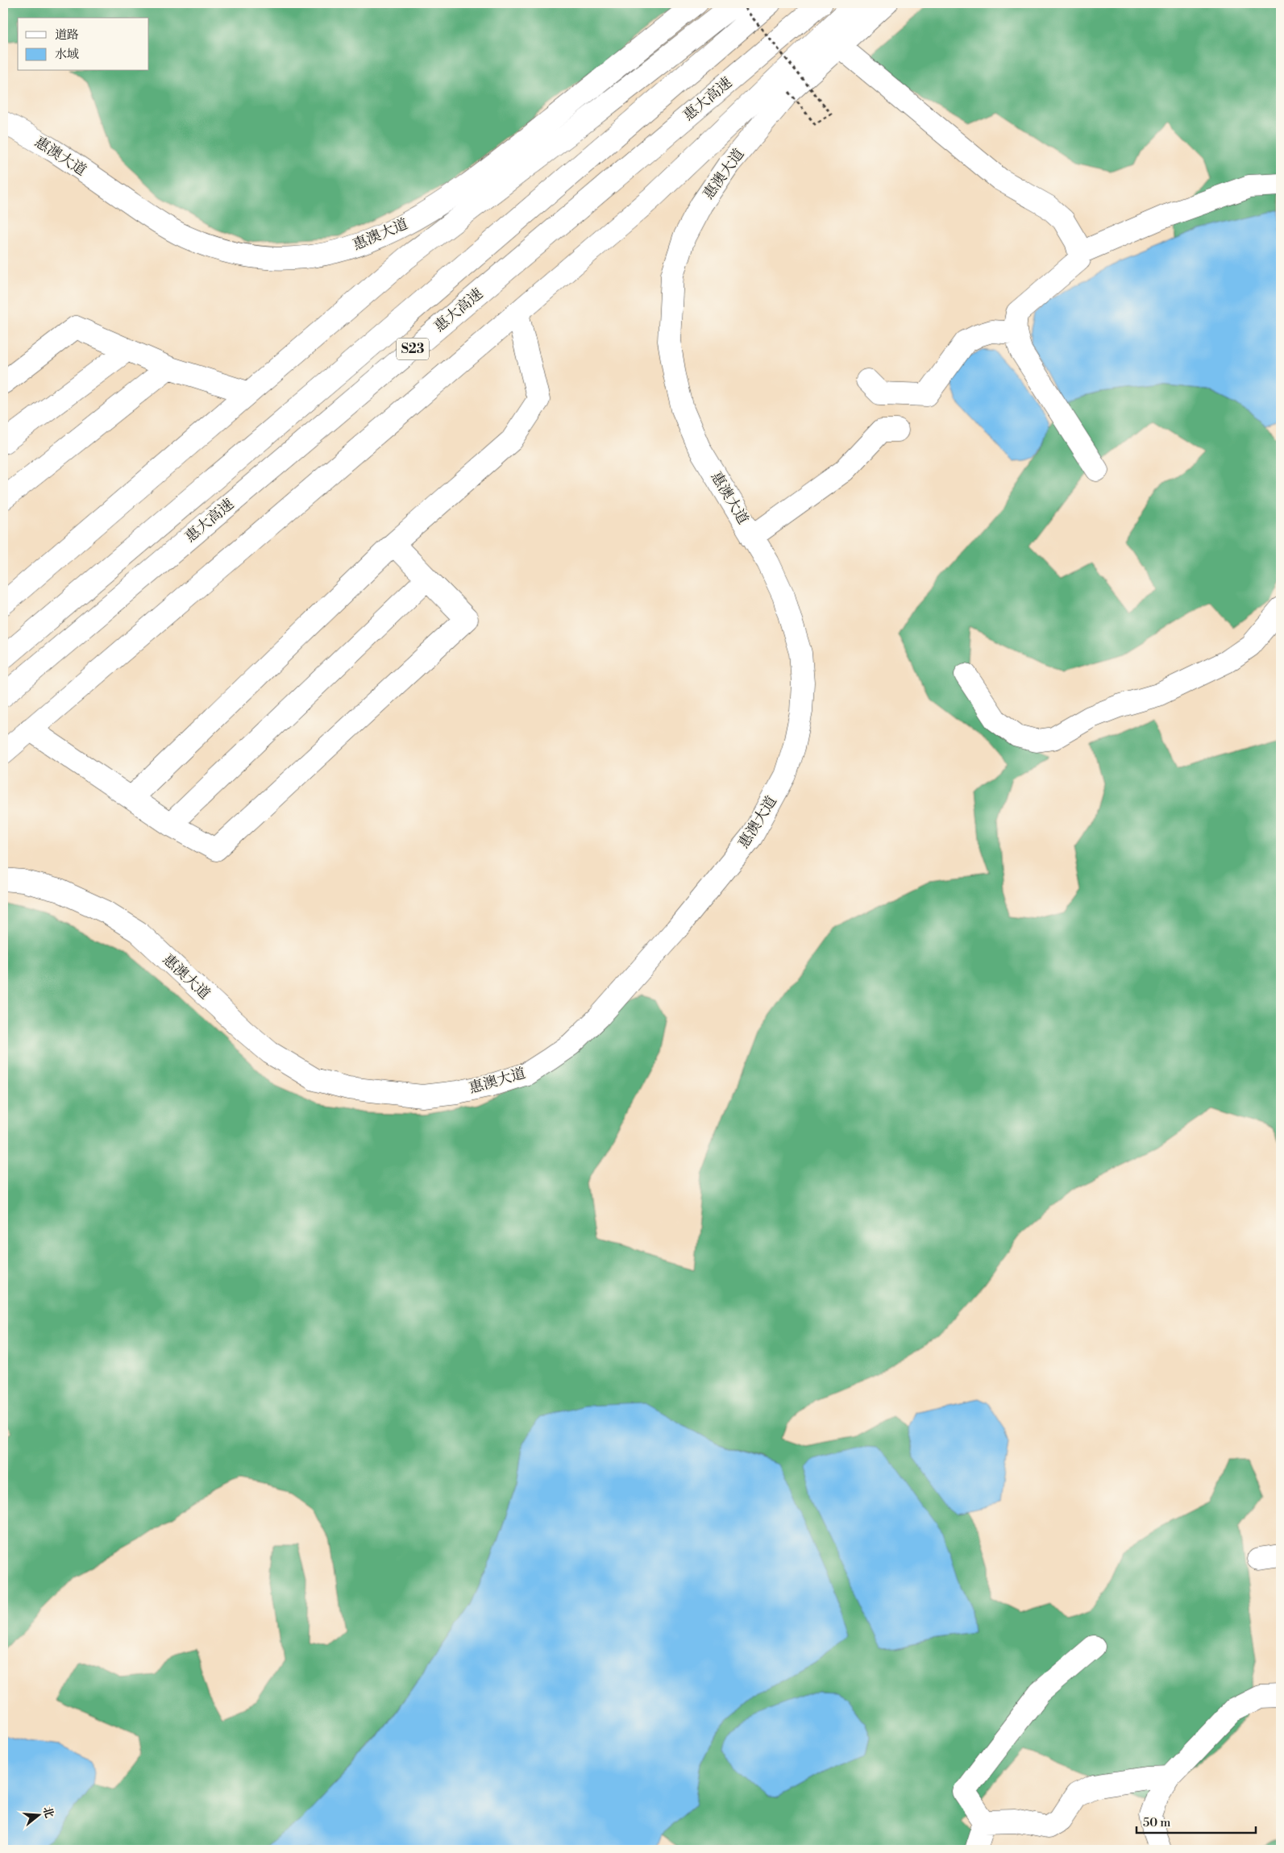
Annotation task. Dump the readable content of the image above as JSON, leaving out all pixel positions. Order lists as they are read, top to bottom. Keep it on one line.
{"streets":{"main road":["惠大高速","惠澳大道","S23"]},"legend":["道路","水域"],"scale_bar":"50 m","north":"right"}
